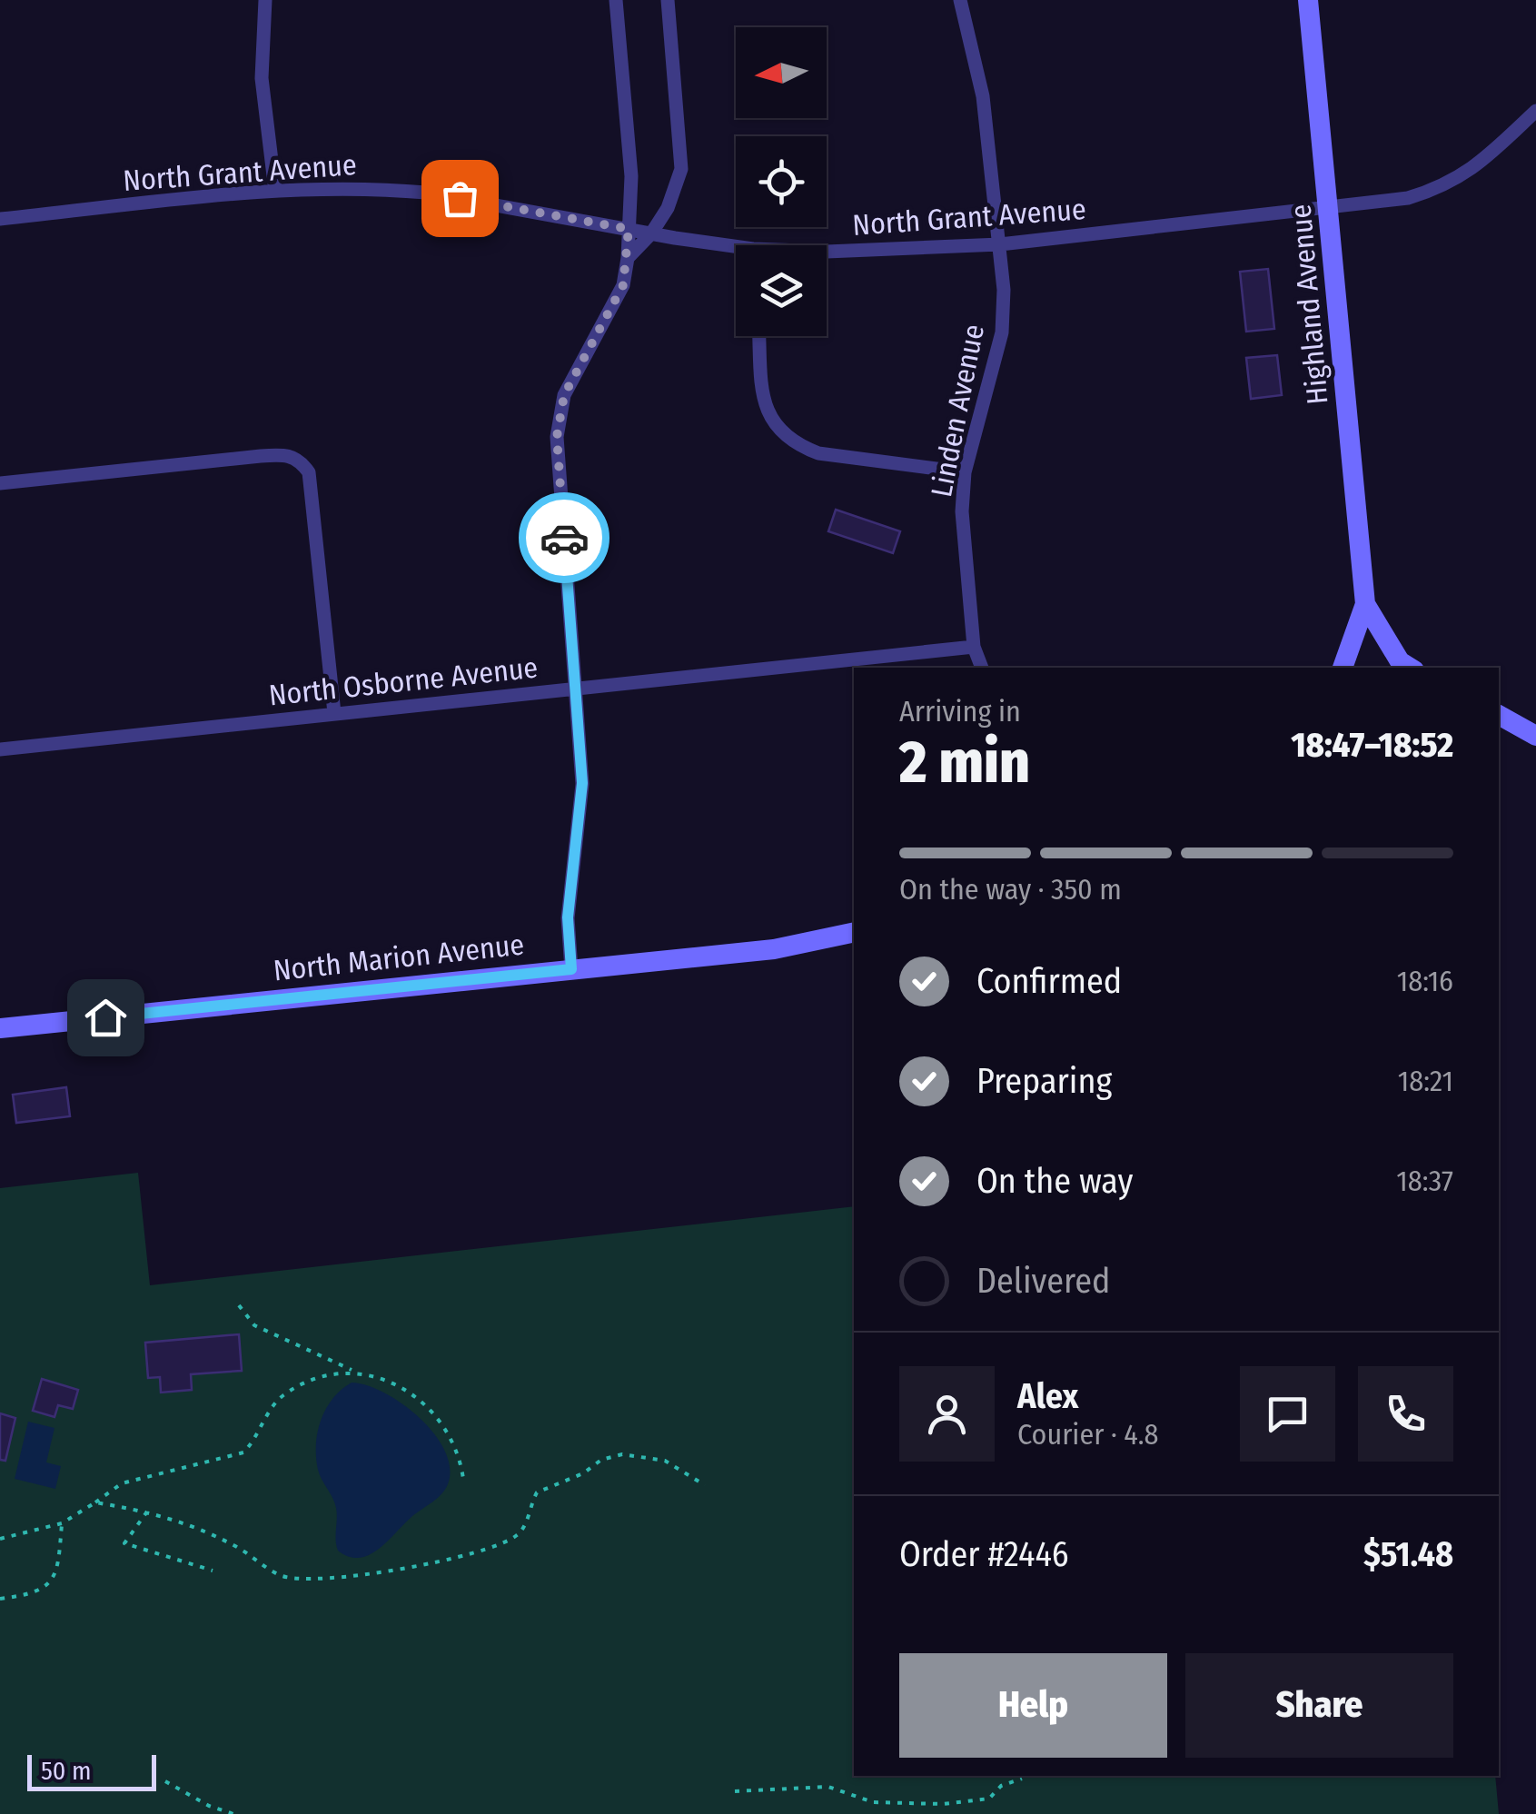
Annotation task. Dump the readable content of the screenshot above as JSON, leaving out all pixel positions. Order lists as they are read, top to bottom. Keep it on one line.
{"streets":{"street":["North Grant Avenue","Highland Avenue","Linden Avenue","North Osborne Avenue","North Marion Avenue"]},"crossings":[["North Grant Avenue","Highland Avenue"],["North Grant Avenue","Linden Avenue"],["Linden Avenue","North Osborne Avenue"]],"scale_bar":"50 m","north":"left","page":{"heading":["2 min","Arriving in","18:47–18:52"],"panel":["Alex","Courier · 4.8","Order #2446","$51.48"],"bar":"On the way · 350 m","list":[["Confirmed","18:16"],["Preparing","18:21"],["On the way","18:37"],"Delivered"],"buttons":["Help","Share"],"scale":"50 m"}}
